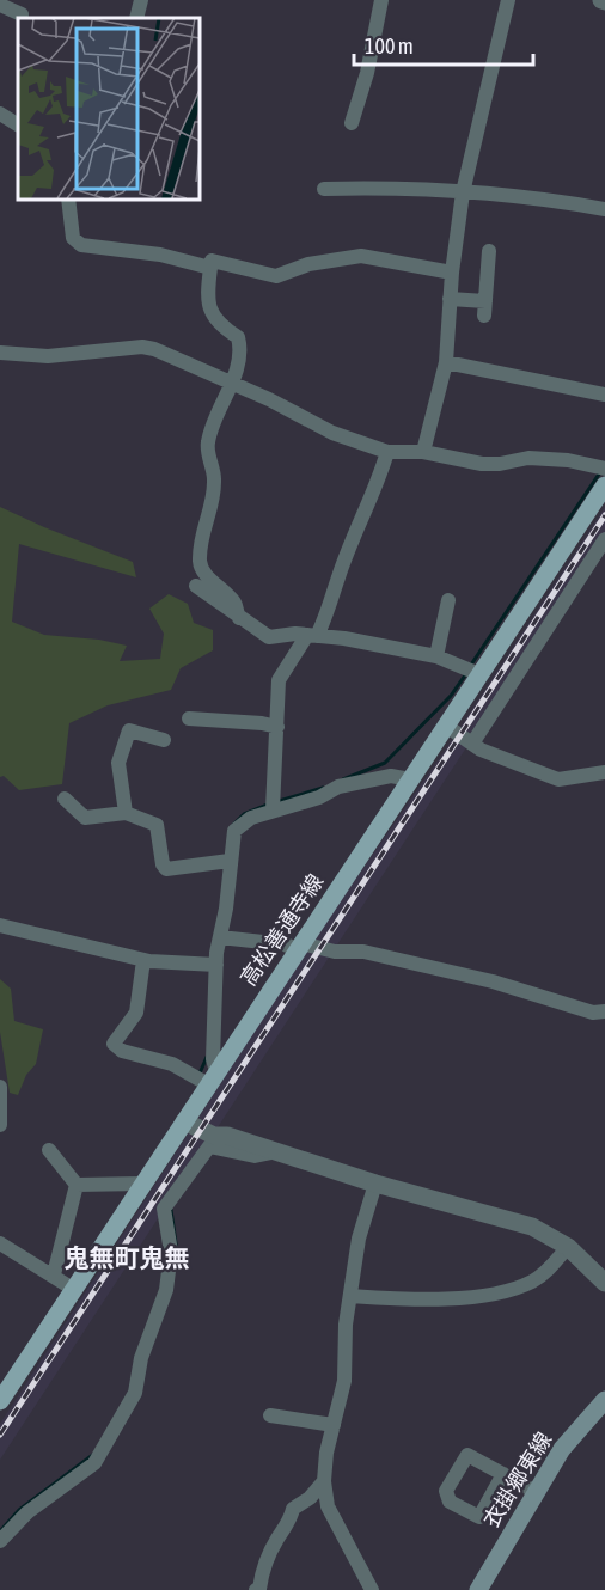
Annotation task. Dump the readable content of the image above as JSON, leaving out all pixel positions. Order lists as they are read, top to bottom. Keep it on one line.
{"streets":{"main road":["高松善通寺線","衣掛郷東線"]},"districts":["鬼無町鬼無"],"scale_bar":"100 m"}
